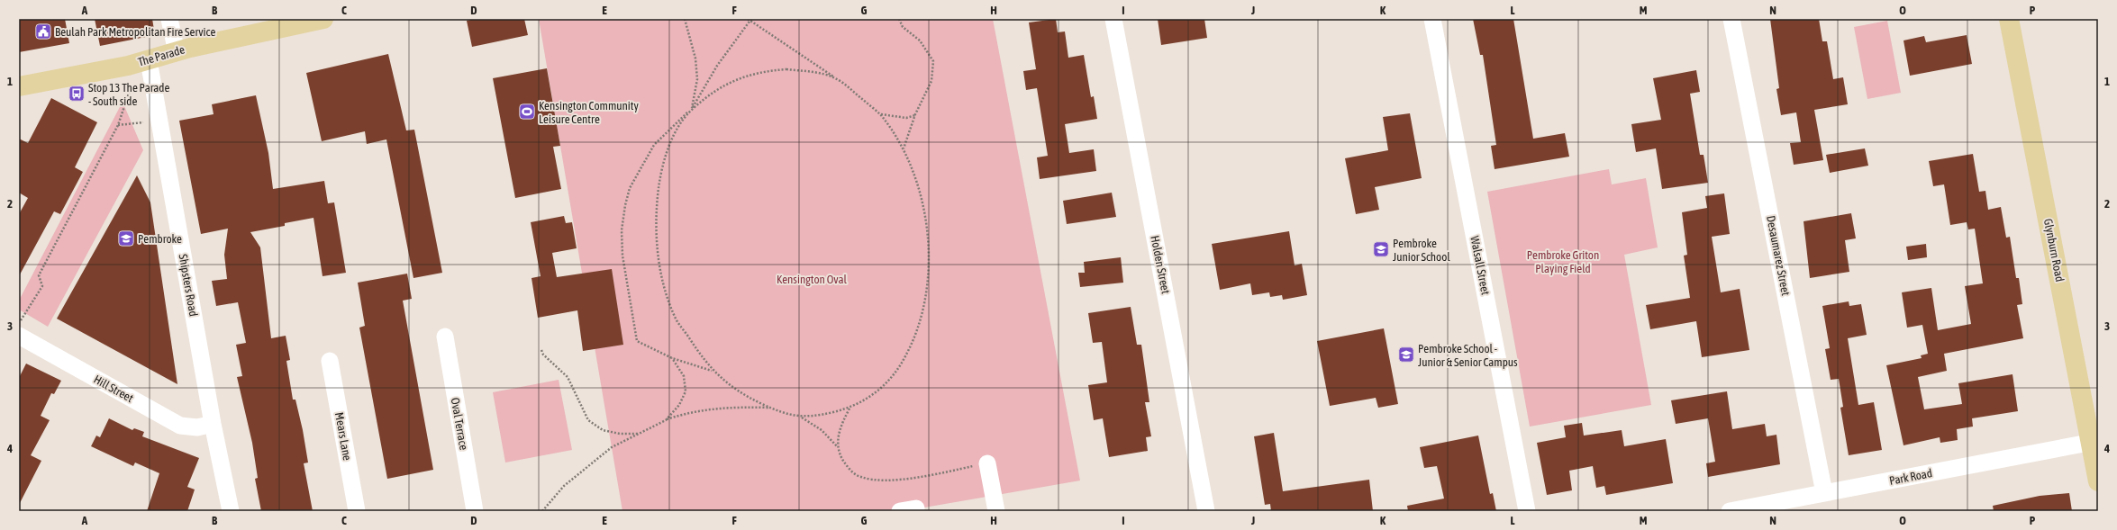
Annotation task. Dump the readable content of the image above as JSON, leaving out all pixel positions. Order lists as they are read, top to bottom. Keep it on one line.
{"streets":{"main road":["The Parade","Glynburn Road"],"street":["Desaumarez Street","Holden Street","Walsall Street","Shipsters Road","Hill Street","Oval Terrace","Mears Lane","Park Road"]},"crossings":[["The Parade","Shipsters Road"],["Glynburn Road","Park Road"],["Desaumarez Street","Park Road"],["Shipsters Road","Hill Street"]],"parks":["Pembroke Griton Playing Field","Kensington Oval"],"places":{"public building":["Beulah Park Metropolitan Fire Service"],"bus stop":["Stop 13 The Parade - South side"],"sports":["Kensington Community Leisure Centre"],"school or university":["Pembroke","Pembroke Junior School","Pembroke School - Junior & Senior Campus"]},"grid":{"columns":["A","B","C","D","E","F","G","H","I","J","K","L","M","N","O","P"],"rows":["1","2","3","4"]}}
